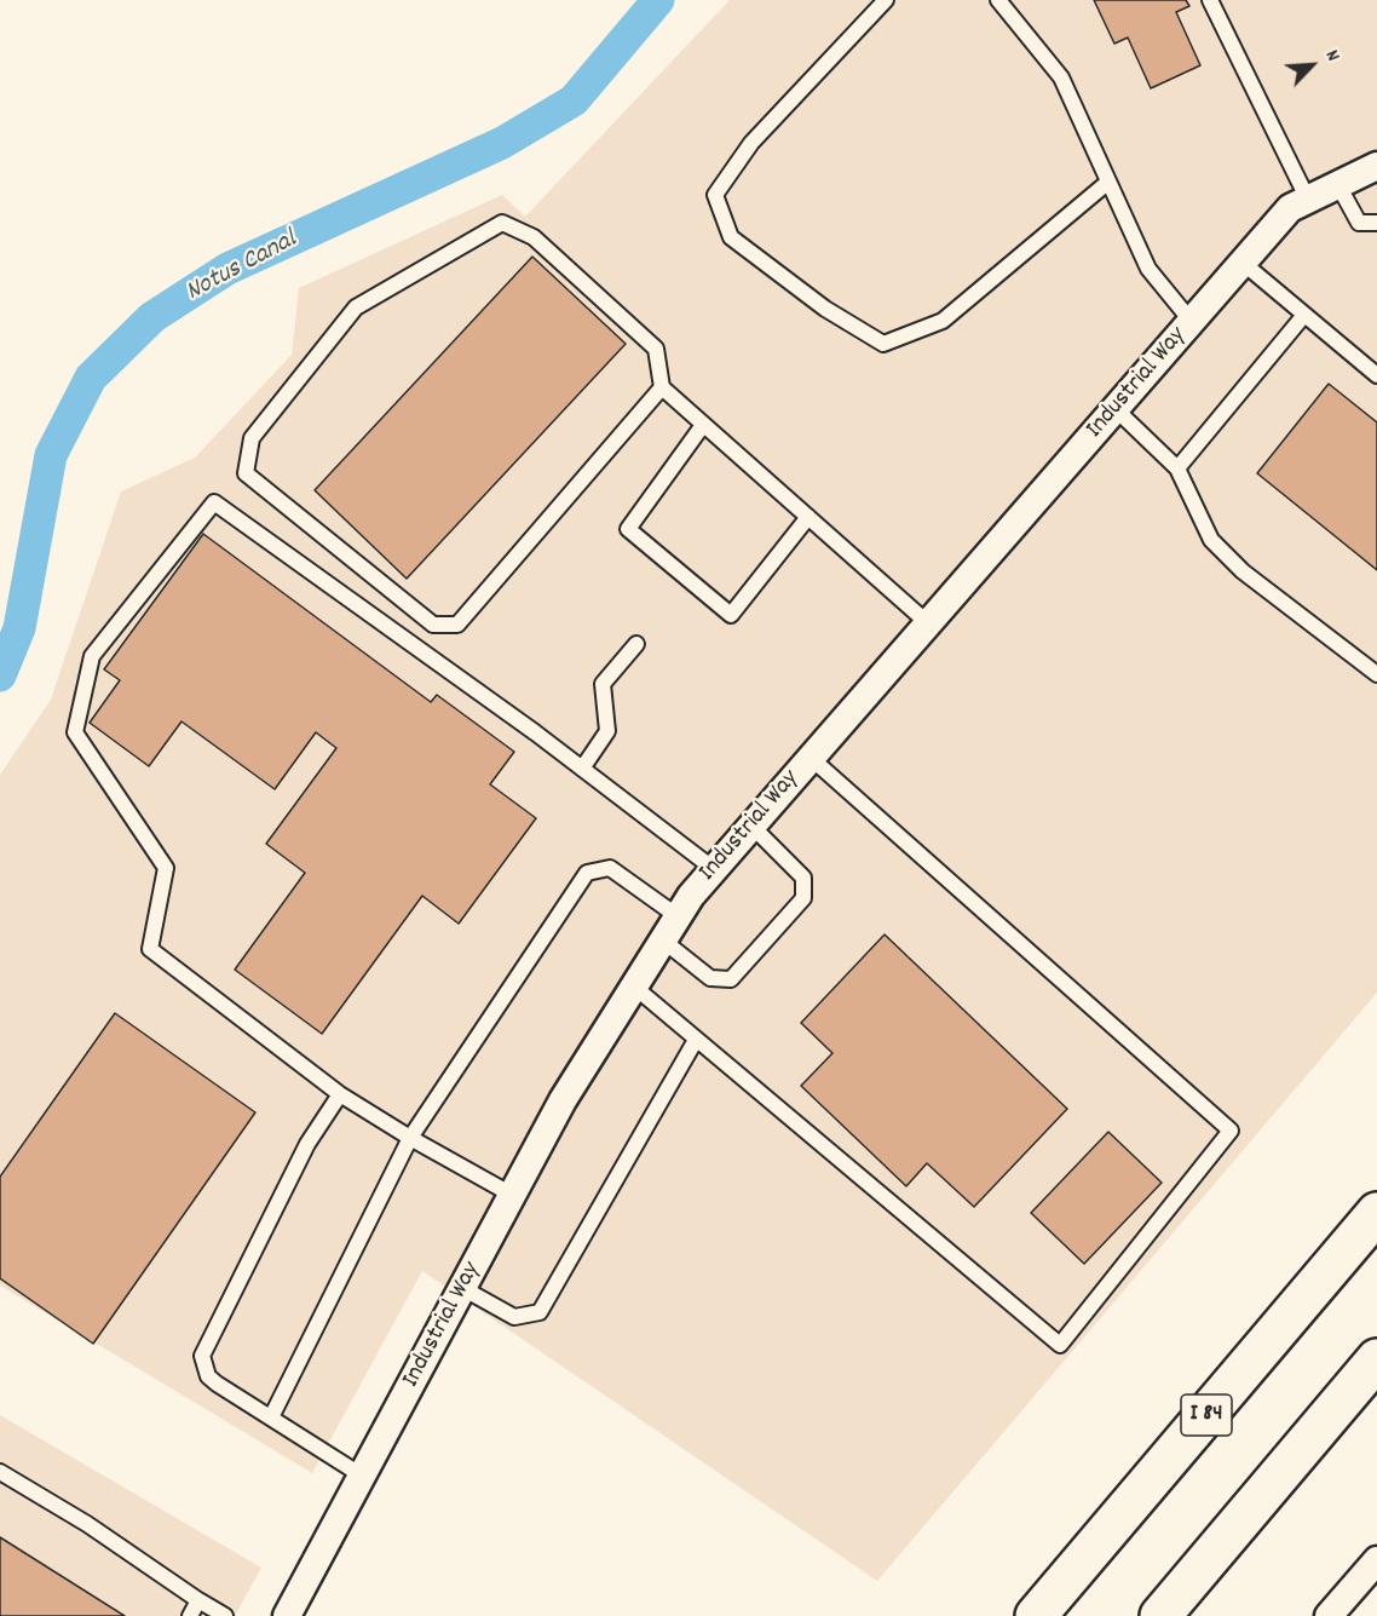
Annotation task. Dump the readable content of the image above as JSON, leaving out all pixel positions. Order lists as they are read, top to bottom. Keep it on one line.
{"streets":{"highway":["I 84"],"street":["Industrial Way"]},"water":["Notus Canal"],"north":"top right"}
